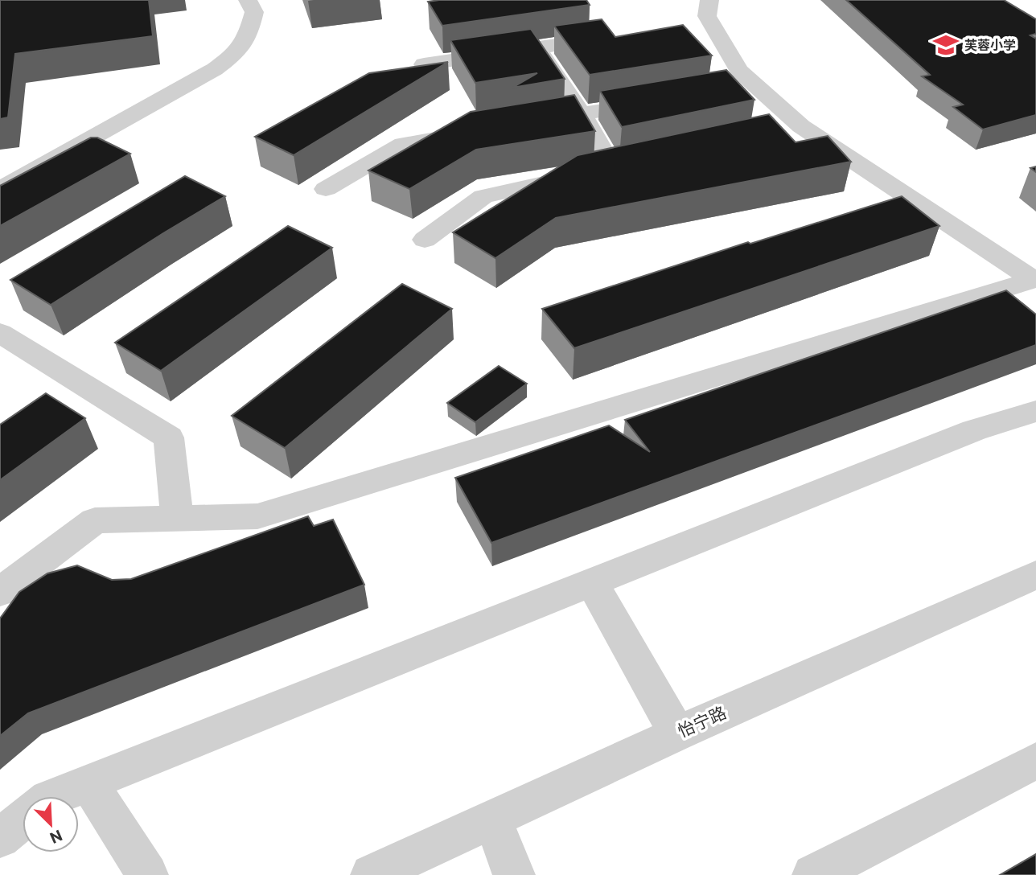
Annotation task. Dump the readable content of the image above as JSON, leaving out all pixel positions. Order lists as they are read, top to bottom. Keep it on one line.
{"streets":{"street":["怡宁路"]},"places":{"school or university":["芙蓉小学"]},"north":"bottom right"}
